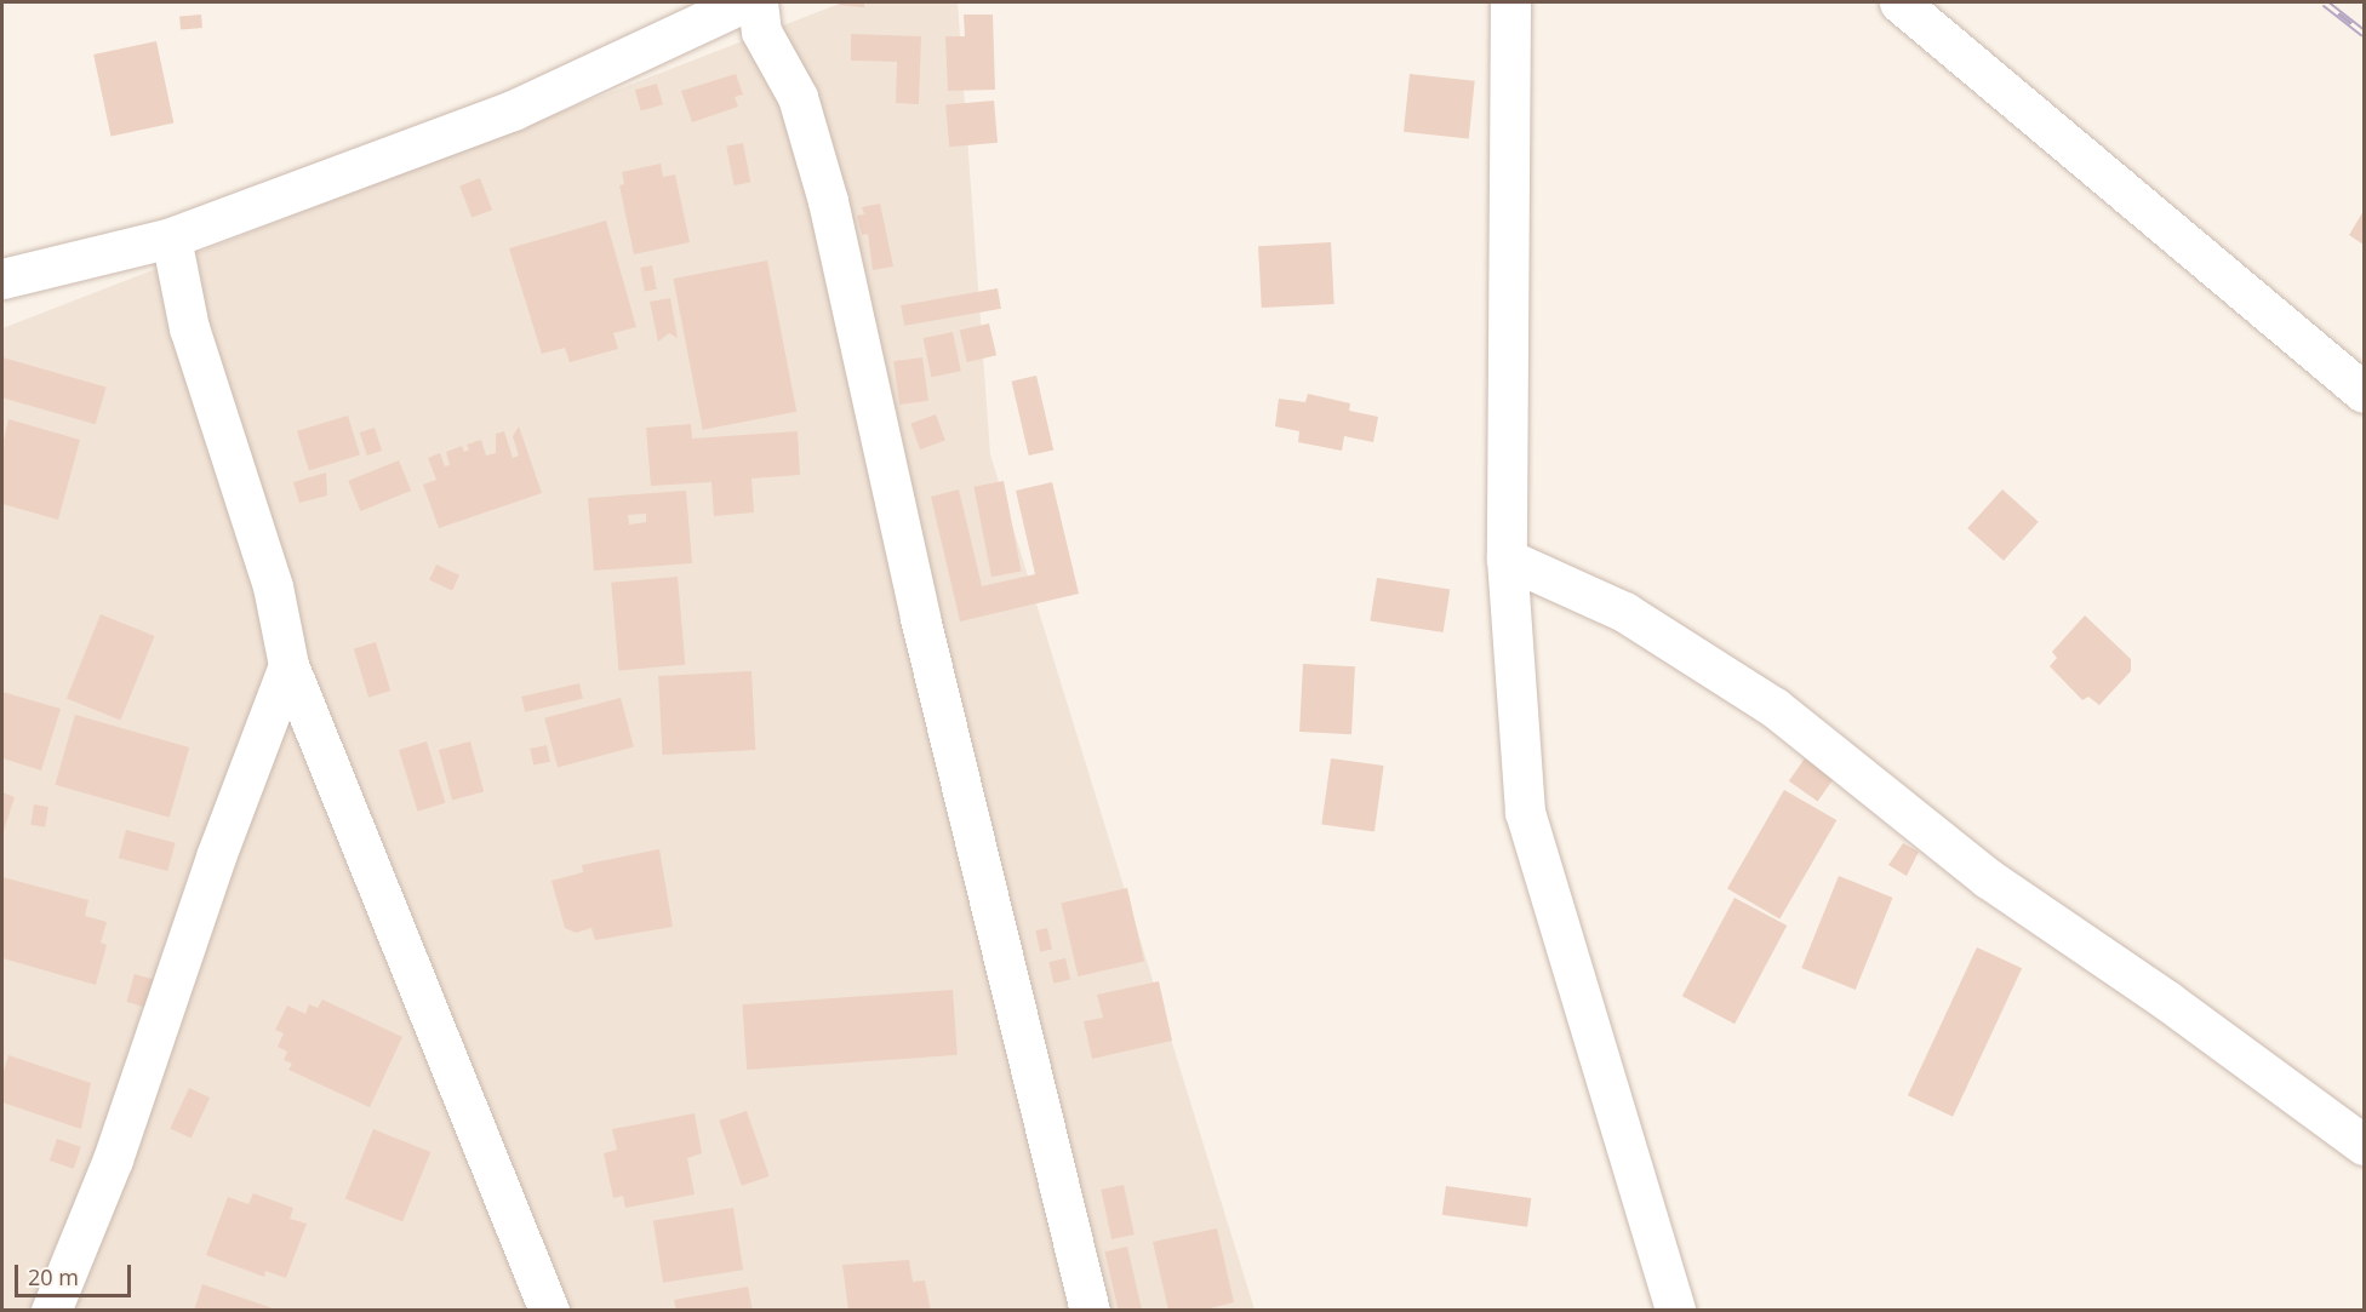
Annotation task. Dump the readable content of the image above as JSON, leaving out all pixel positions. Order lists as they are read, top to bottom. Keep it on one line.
{"scale_bar":"20 m"}
